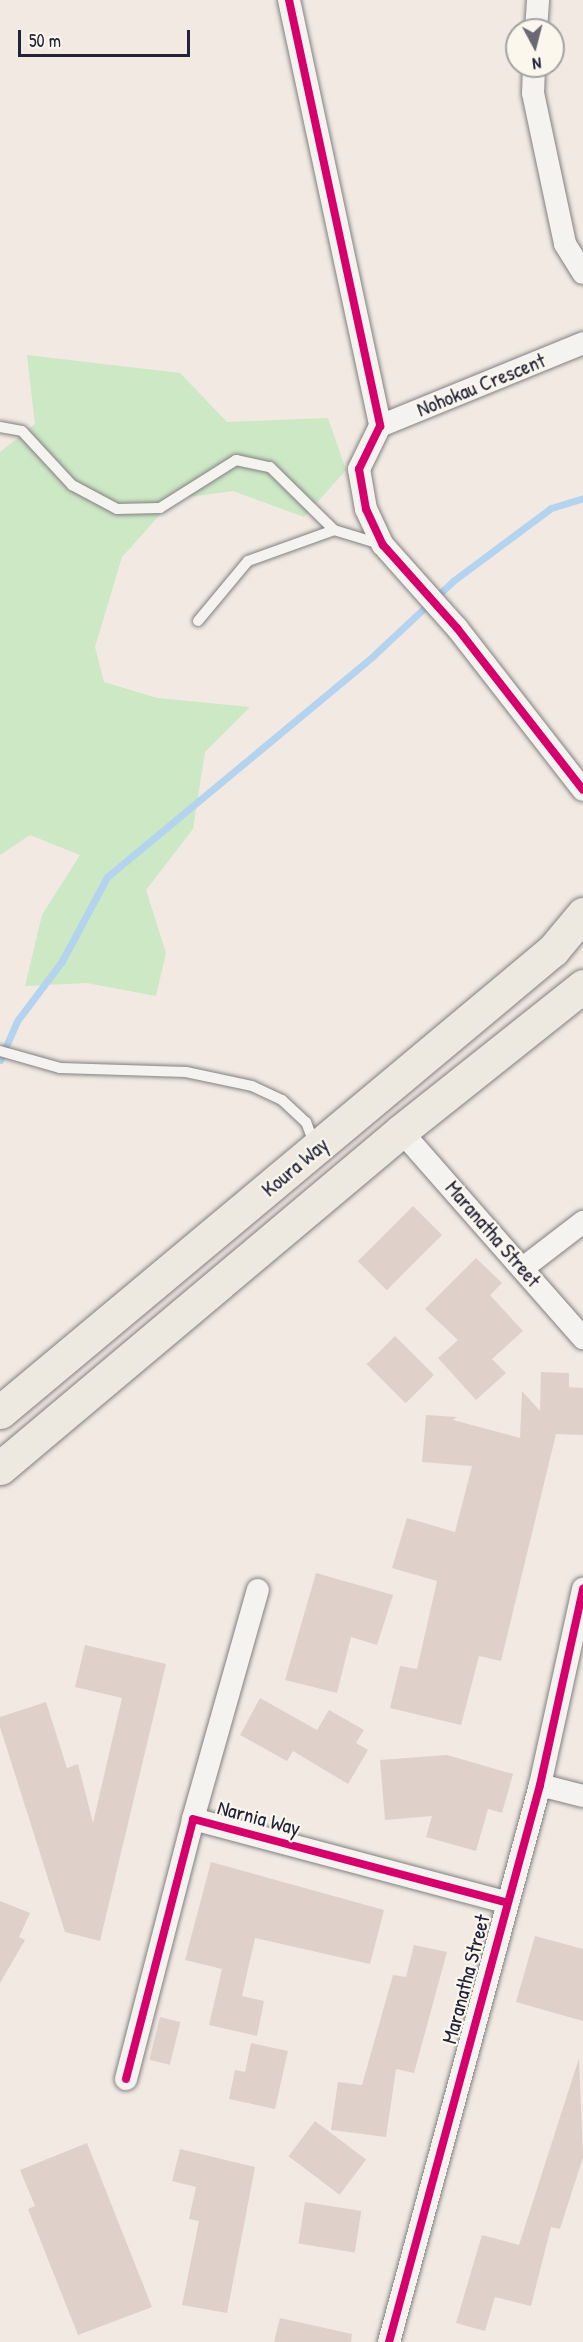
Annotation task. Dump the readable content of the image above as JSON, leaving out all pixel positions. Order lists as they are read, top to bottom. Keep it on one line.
{"streets":{"highway":["Koura Way"],"street":["Nohokau Crescent","Maranatha Street","Narnia Way"]},"crossings":[["Koura Way","Maranatha Street"],["Maranatha Street","Narnia Way"]],"scale_bar":"50 m","north":"bottom"}
